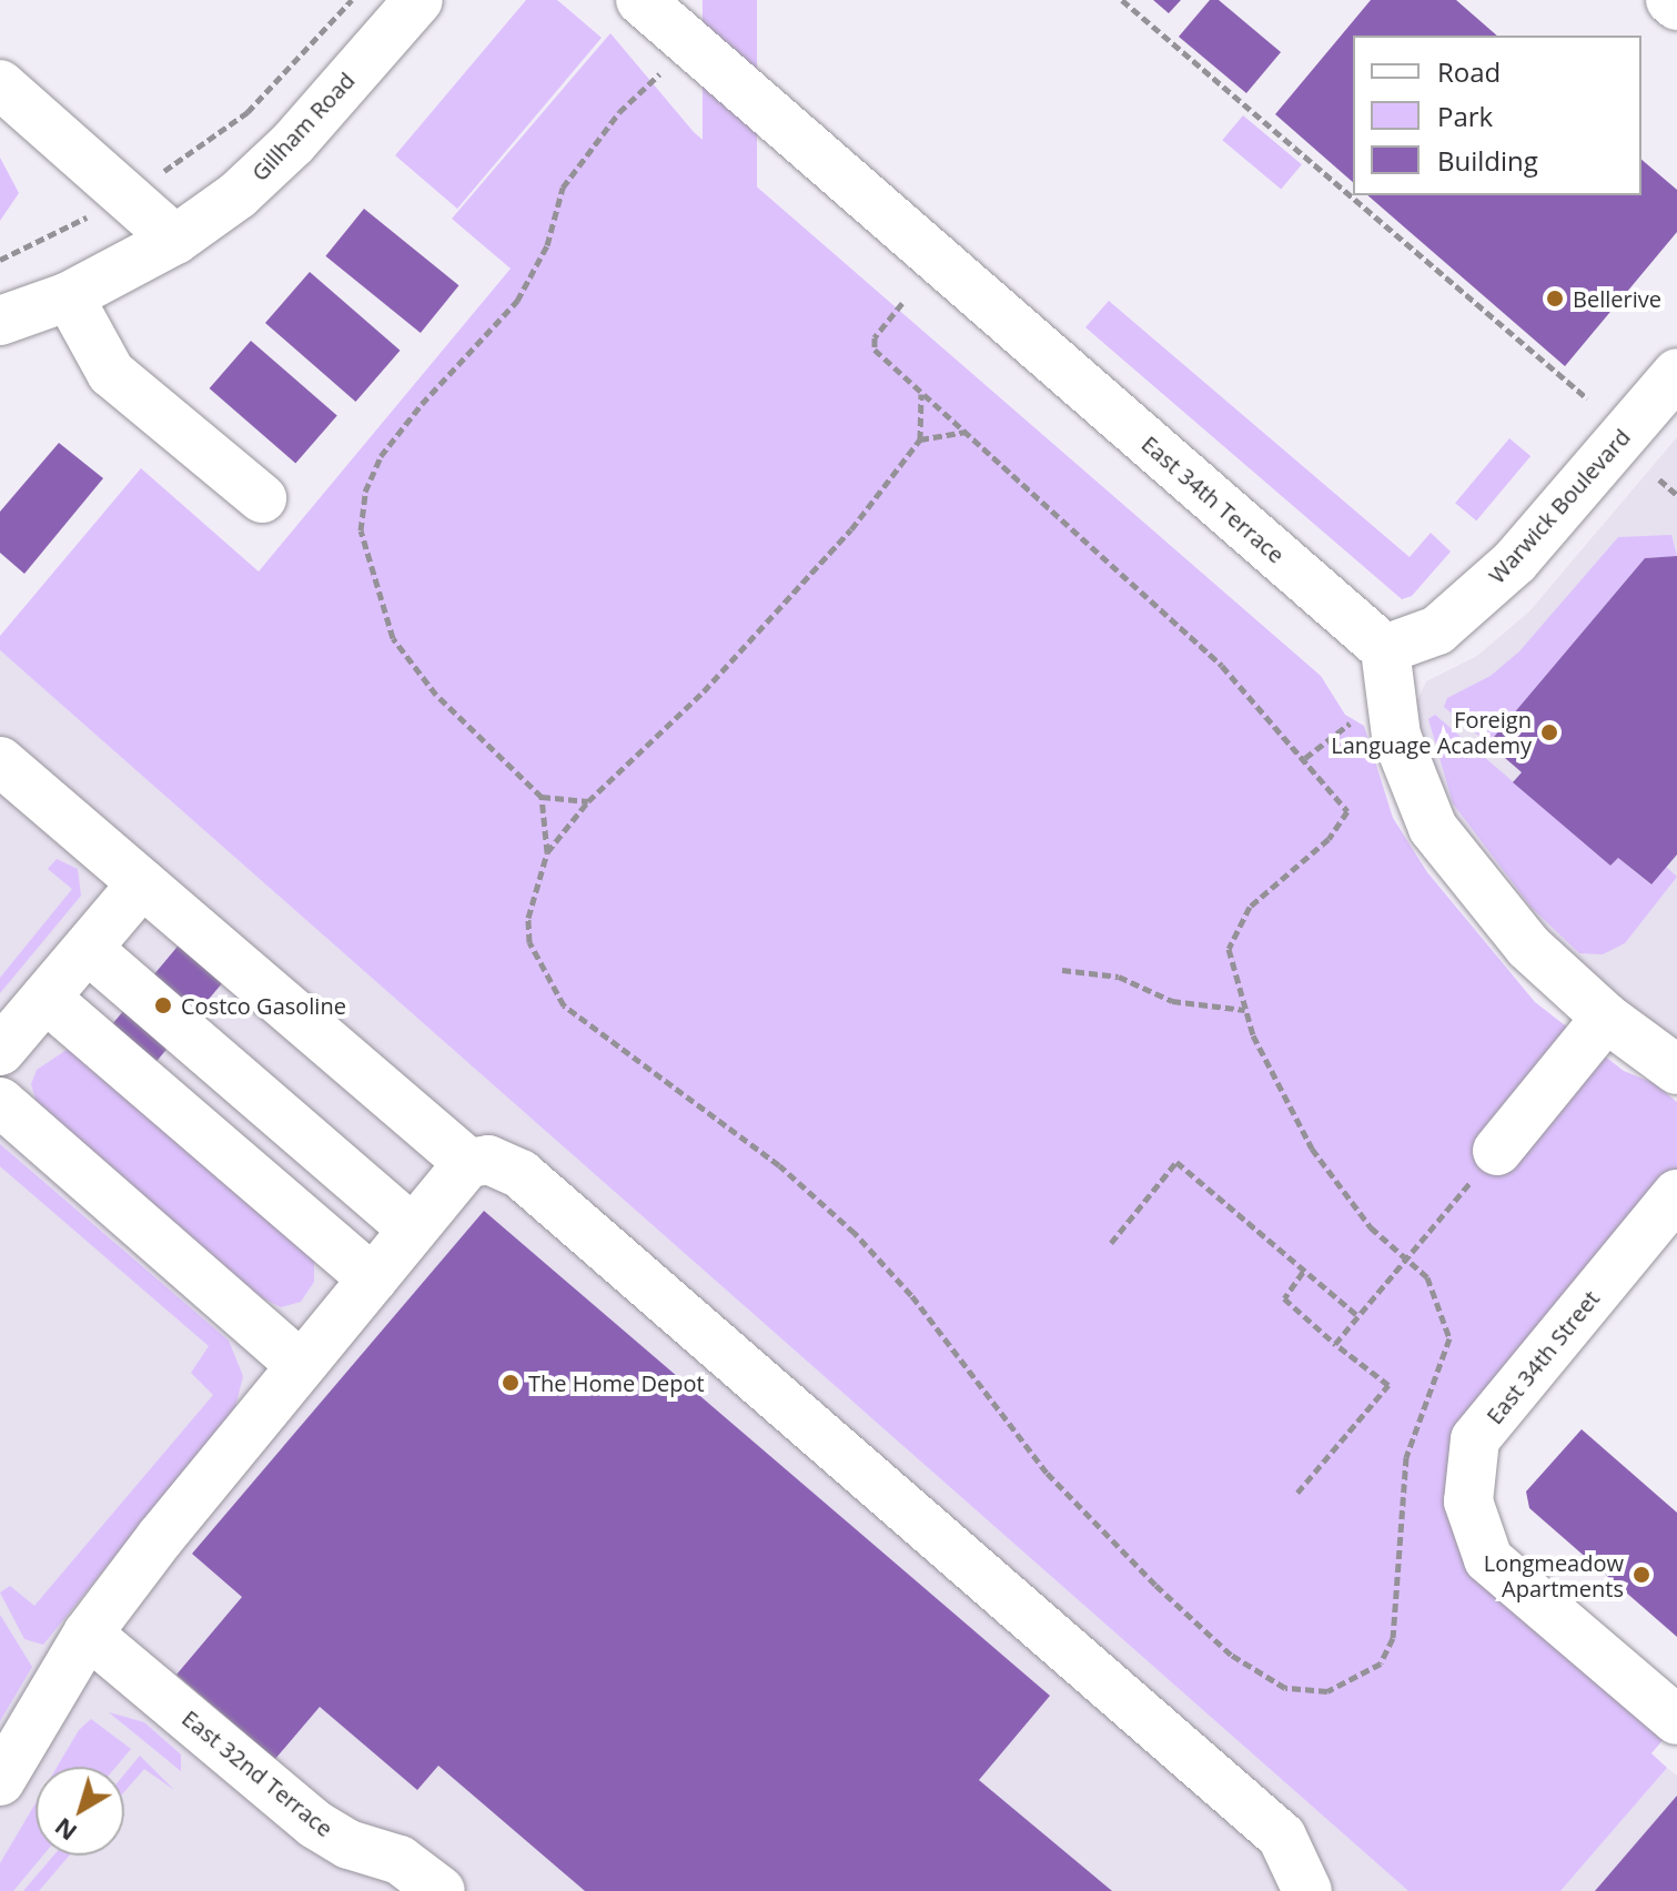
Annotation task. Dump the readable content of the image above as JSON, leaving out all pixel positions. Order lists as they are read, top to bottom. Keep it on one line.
{"streets":{"street":["Gillham Road","East 34th Terrace","Warwick Boulevard","East 34th Street","East 32nd Terrace"]},"crossings":[["East 34th Terrace","Warwick Boulevard"]],"places":["Bellerive","Foreign Language Academy","Costco Gasoline","The Home Depot","Longmeadow Apartments"],"legend":["Road","Park","Building"],"north":"bottom left"}
